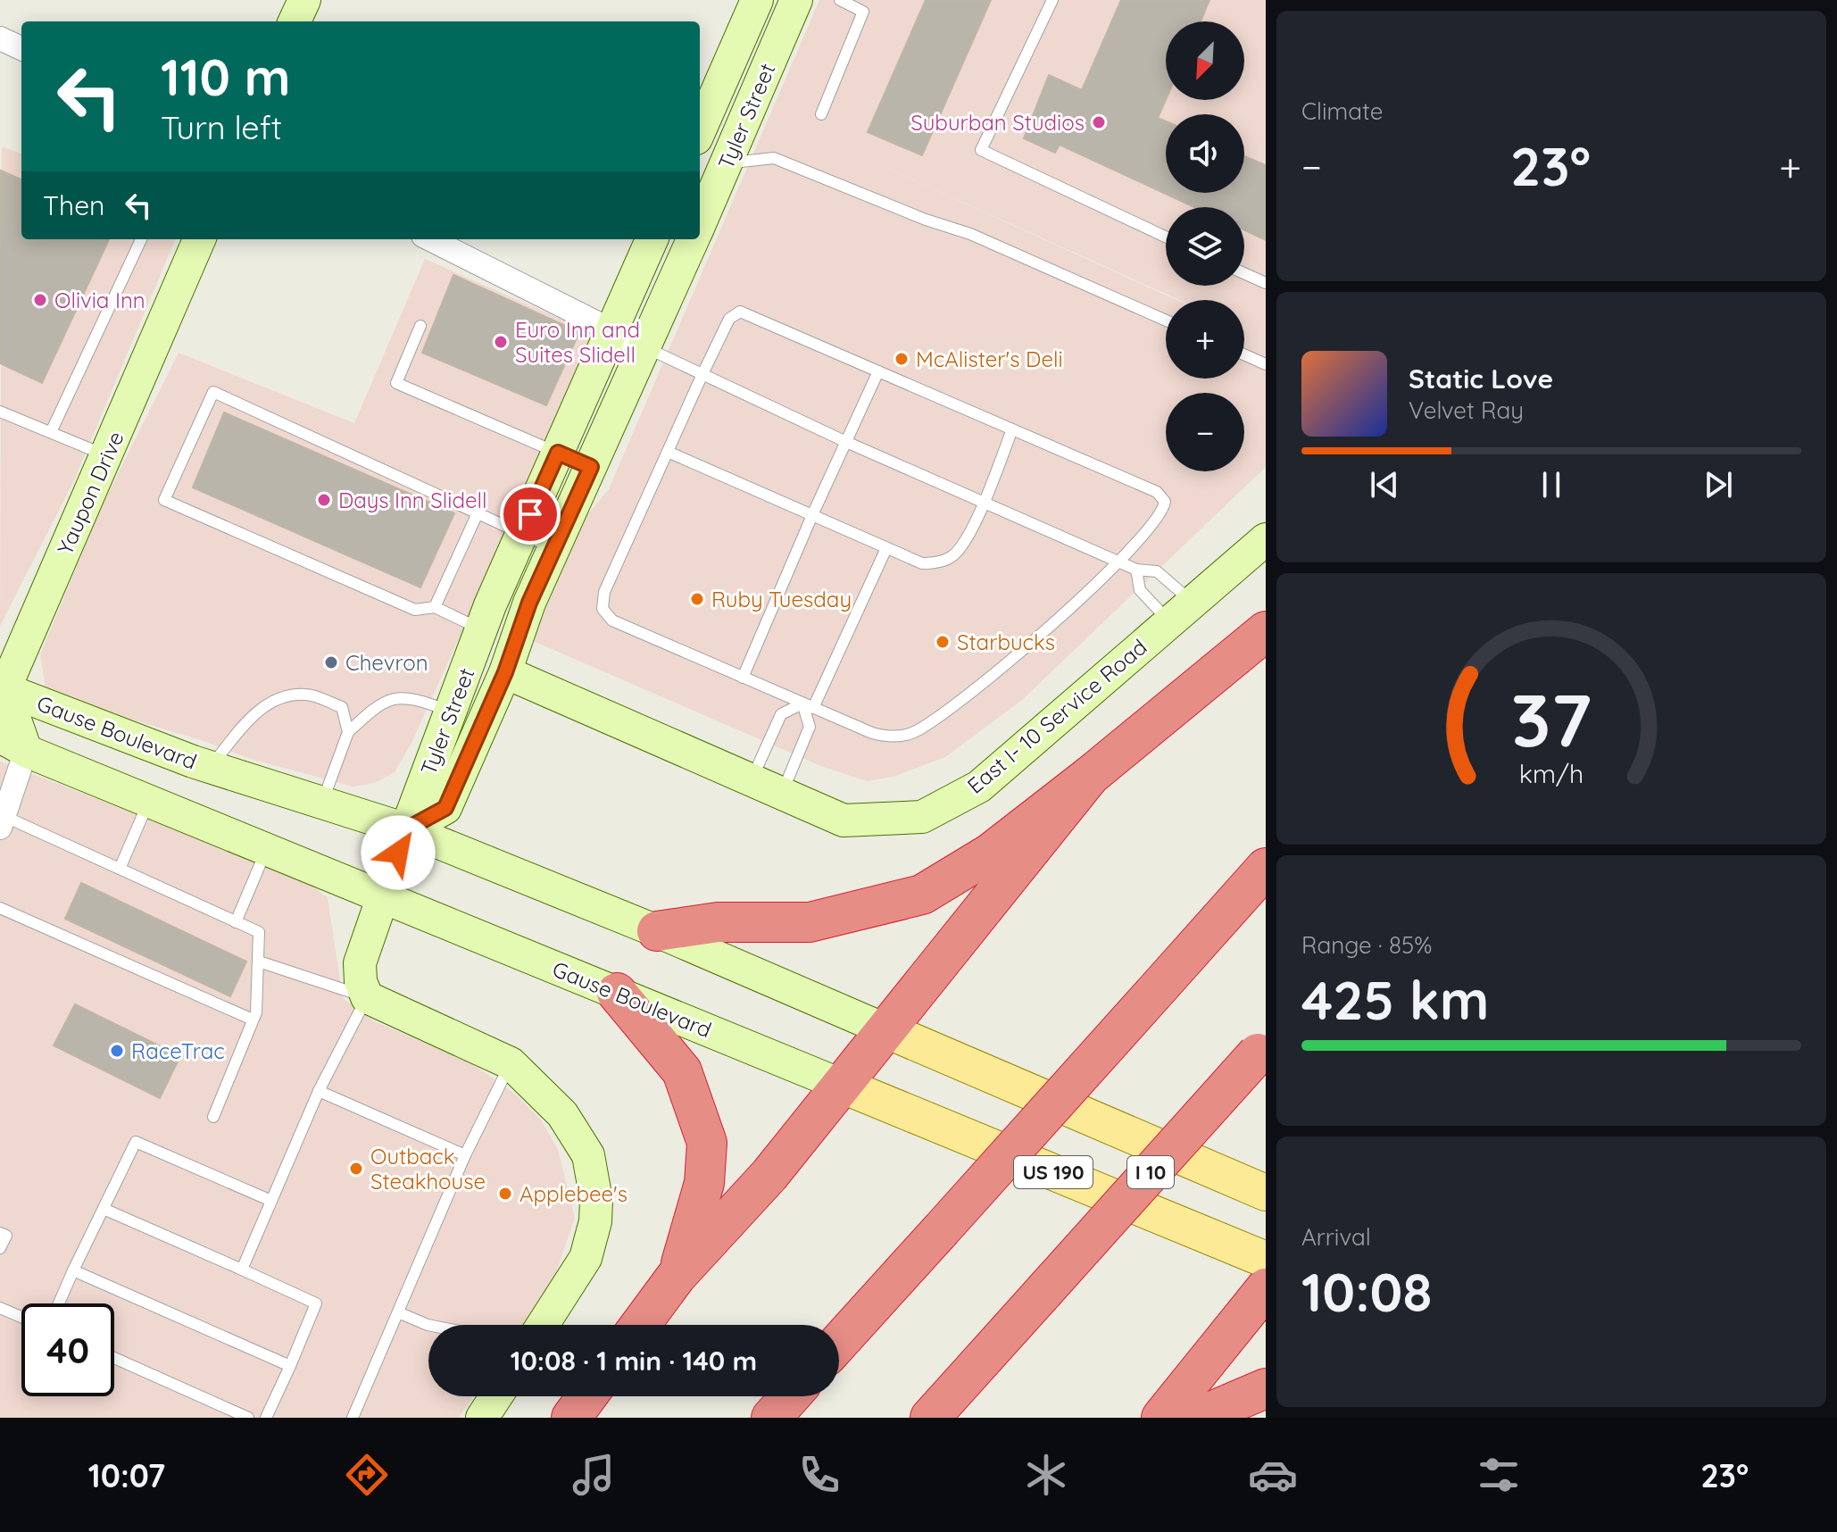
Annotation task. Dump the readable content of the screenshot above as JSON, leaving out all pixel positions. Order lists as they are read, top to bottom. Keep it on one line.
{"streets":{"highway":["I 10"],"main road":["Gause Boulevard","US 190"],"street":["Tyler Street","Yaupon Drive","East I- 10 Service Road"]},"crossings":[["Tyler Street","East I- 10 Service Road"],["Tyler Street","Gause Boulevard"],["Yaupon Drive","Gause Boulevard"]],"places":["Suburban Studios","Olivia Inn","Euro Inn and Suites Slidell","McAlister's Deli","Days Inn Slidell","Ruby Tuesday","Starbucks","Chevron","RaceTrac","Outback Steakhouse","Applebee's"],"north":"bottom left","page":{"tile":["Climate",["Range · 85%","425 km"],["Arrival","10:08"]],"map_buttons":["+","−"],"turn":["110 m","Turn left"],"heat":["−","23°","+"],"then":"Then","song":["Static Love","Velvet Ray"],"limit":"40","trip":"10:08 · 1 min · 140 m","tabs":["10:07","23°"],"gauge":["37","km/h"]}}
